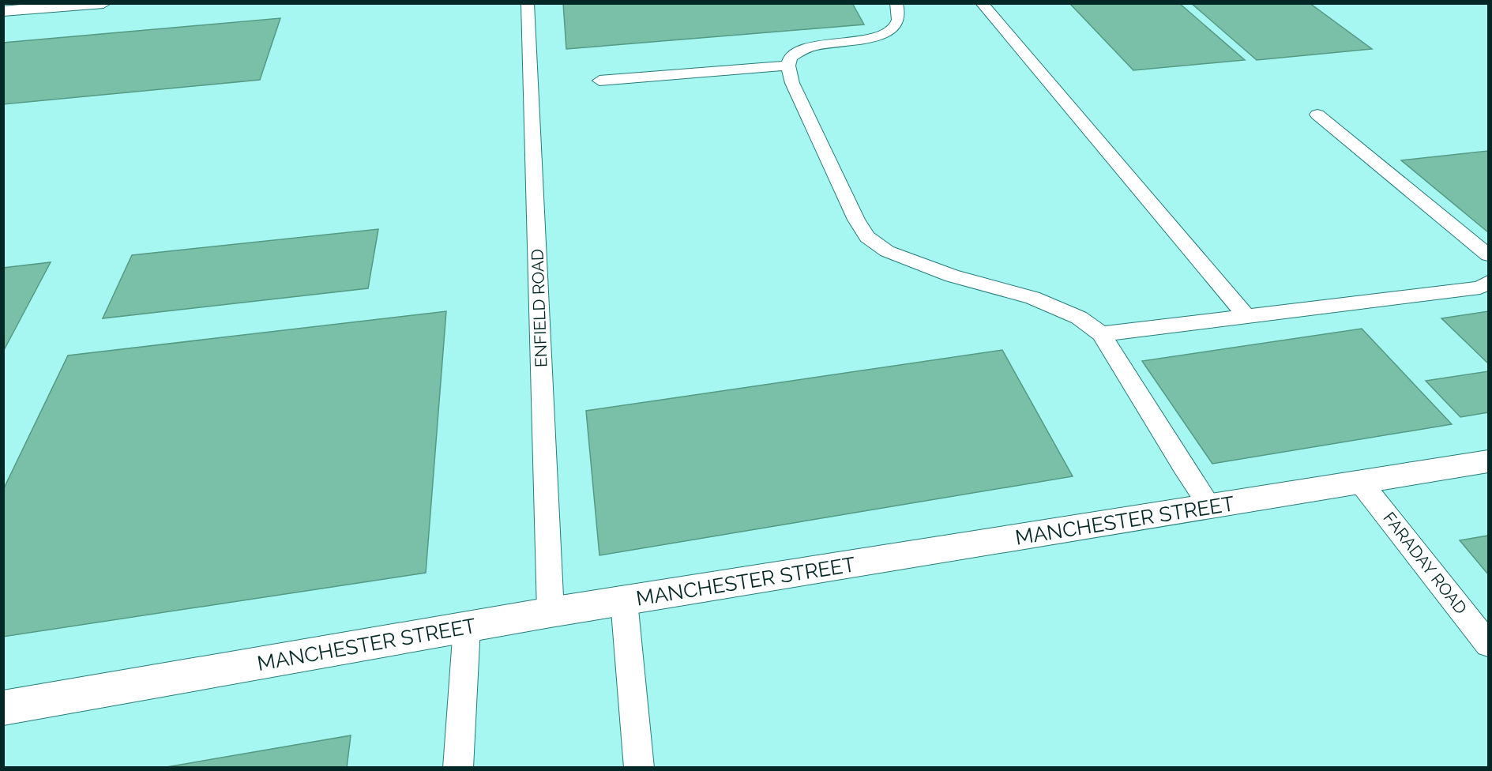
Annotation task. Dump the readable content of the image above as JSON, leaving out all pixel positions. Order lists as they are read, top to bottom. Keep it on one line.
{"streets":{"street":["MANCHESTER STREET"],"lane":["ENFIELD ROAD","FARADAY ROAD"]},"crossings":[["ENFIELD ROAD","MANCHESTER STREET"],["MANCHESTER STREET","FARADAY ROAD"]]}
